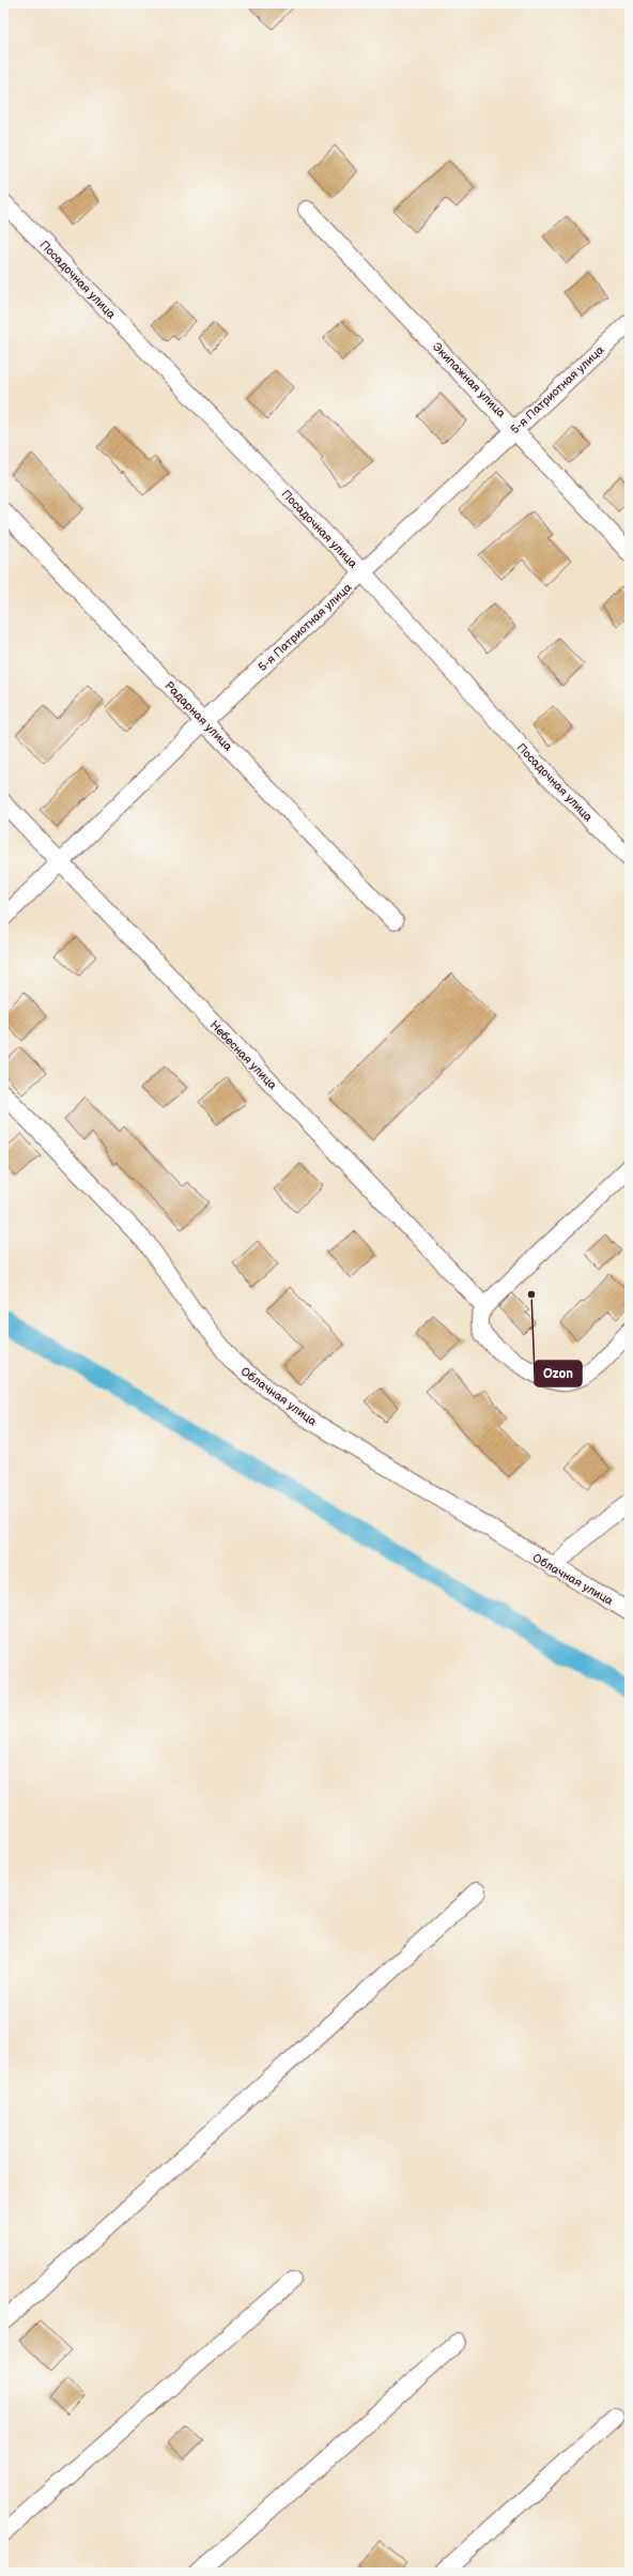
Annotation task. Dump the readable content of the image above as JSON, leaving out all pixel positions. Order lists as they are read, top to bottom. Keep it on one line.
{"streets":{"street":["Посадочная улица","Экипажная улица","5-я Патриотная улица","Радарная улица","Небесная улица","Облачная улица"]},"crossings":[["Посадочная улица","5-я Патриотная улица"],["Экипажная улица","5-я Патриотная улица"],["5-я Патриотная улица","Радарная улица"],["5-я Патриотная улица","Небесная улица"]],"places":["Ozon"]}
